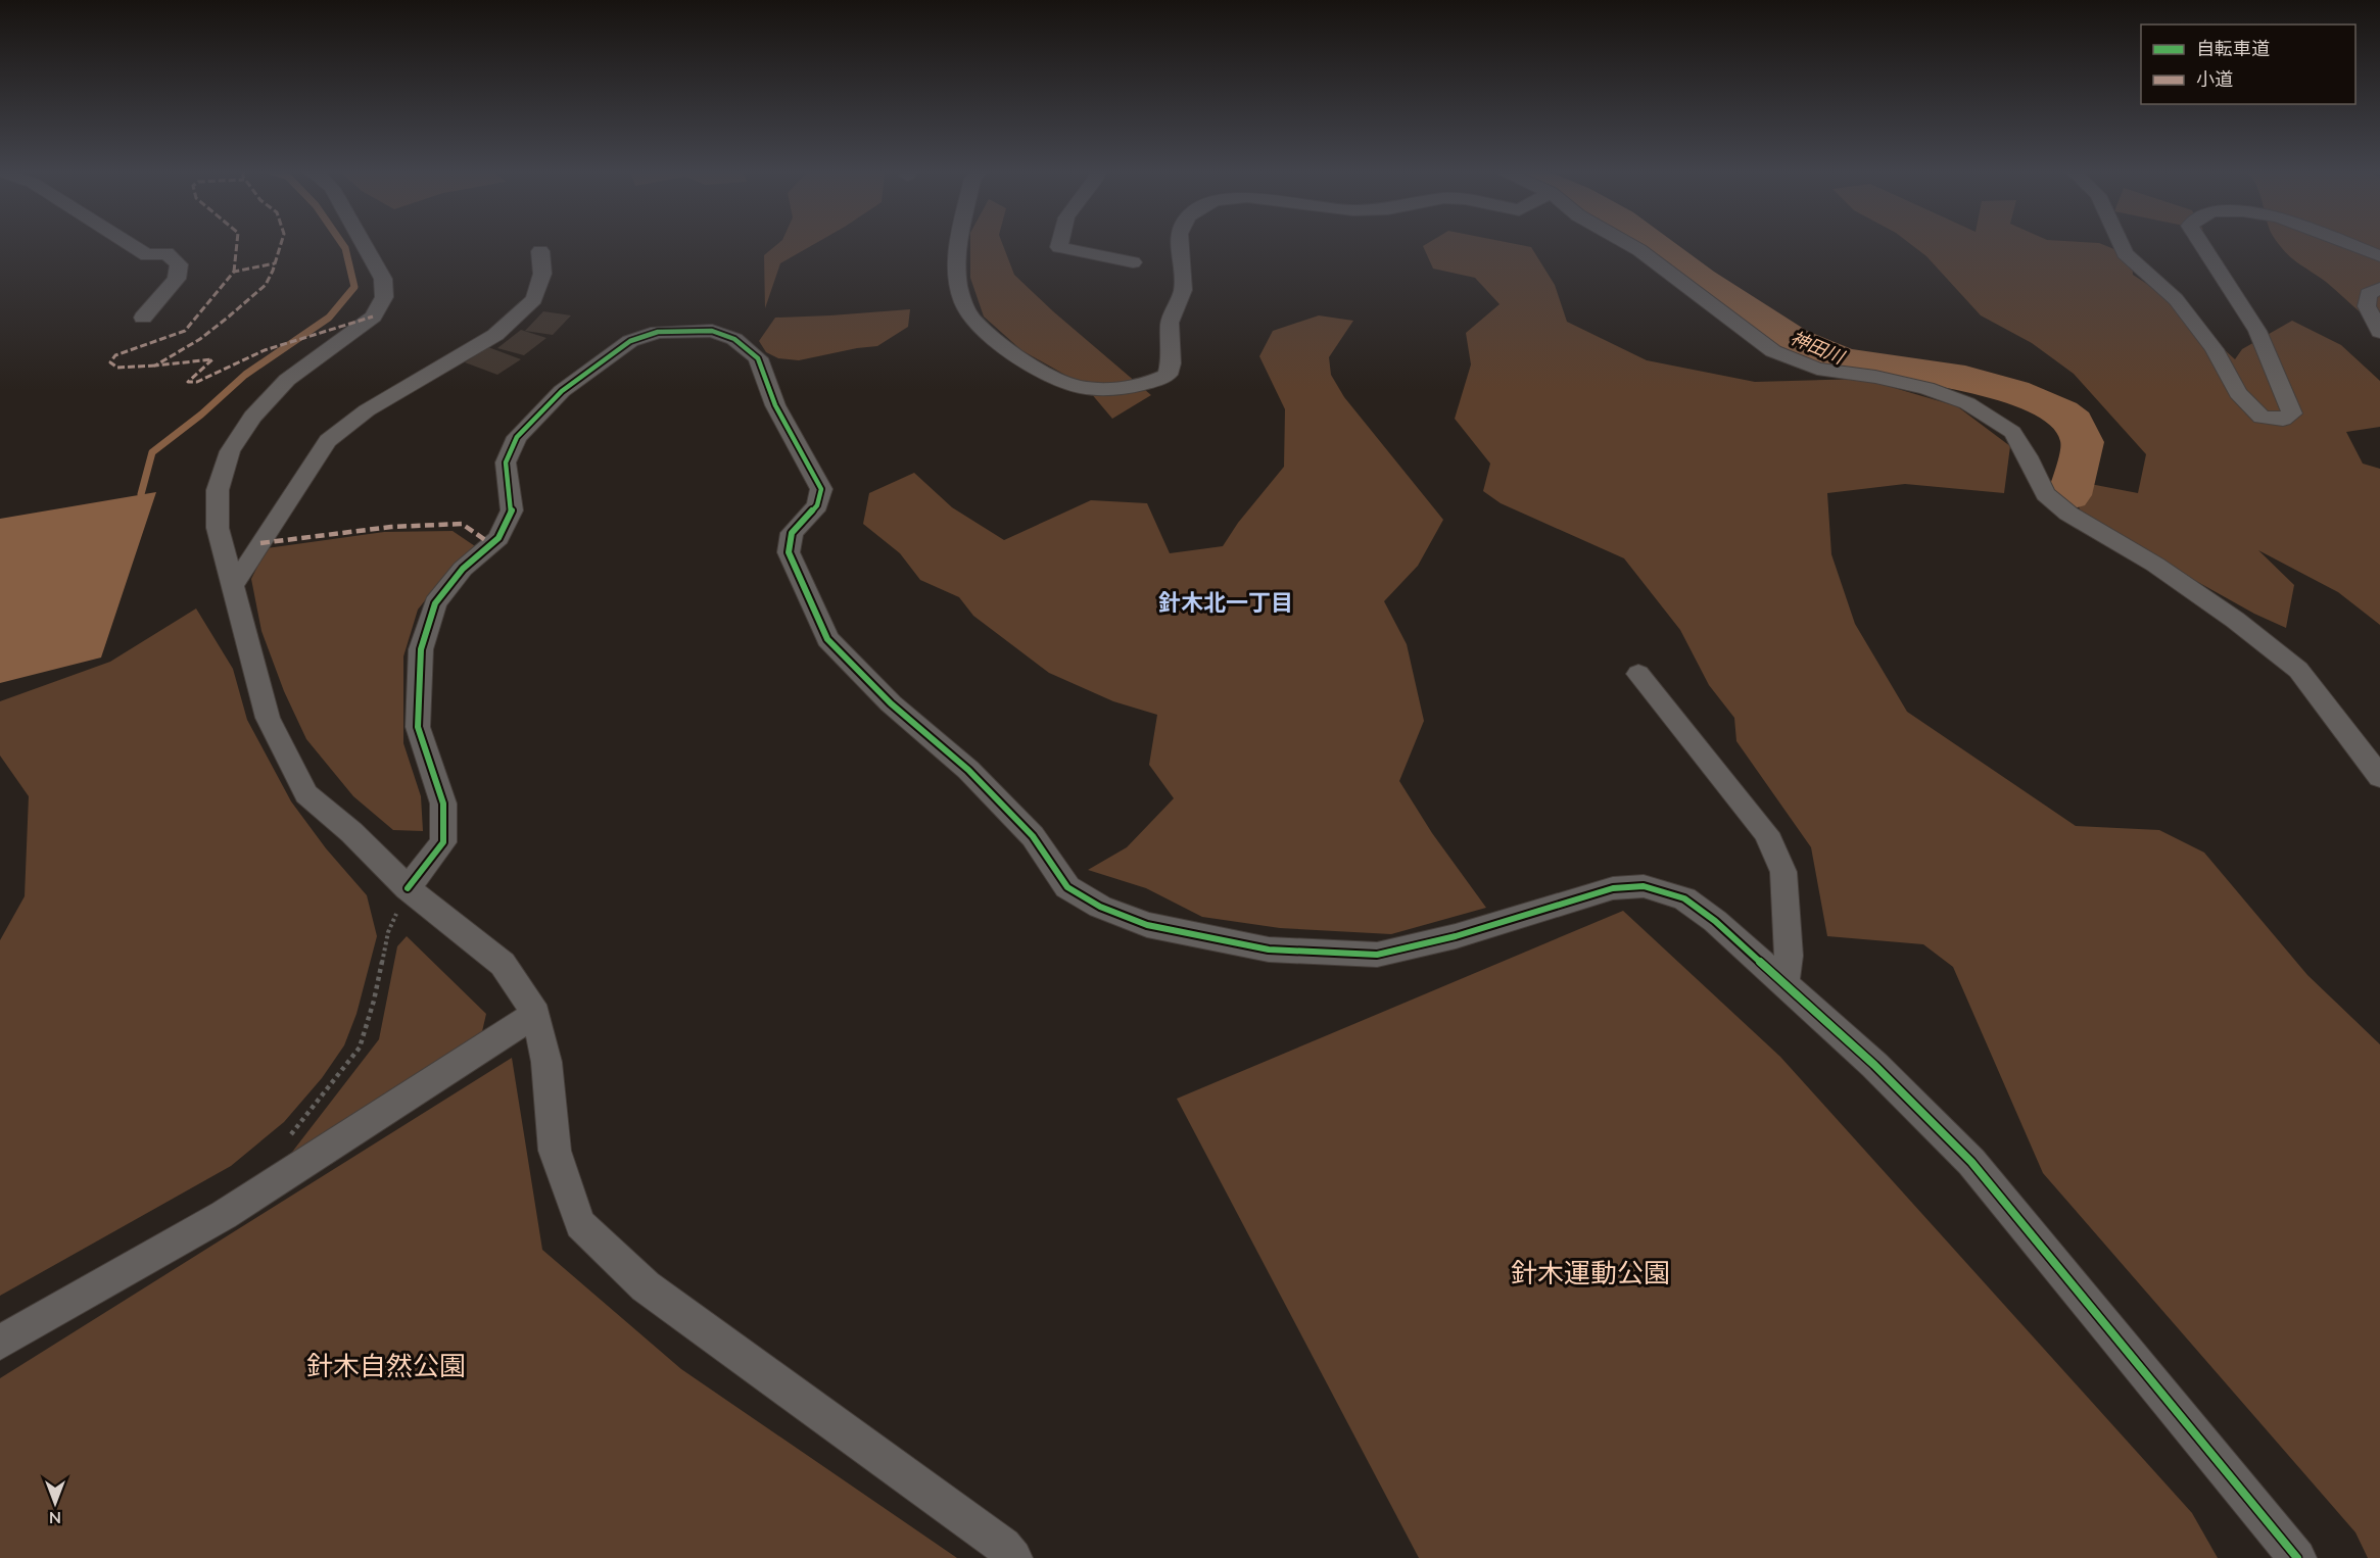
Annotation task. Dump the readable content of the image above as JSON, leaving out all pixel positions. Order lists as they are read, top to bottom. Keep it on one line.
{"districts":["針木北一丁目"],"water":["神田川"],"parks":["針木運動公園","針木自然公園"],"legend":["自転車道","小道"],"north":"bottom"}
